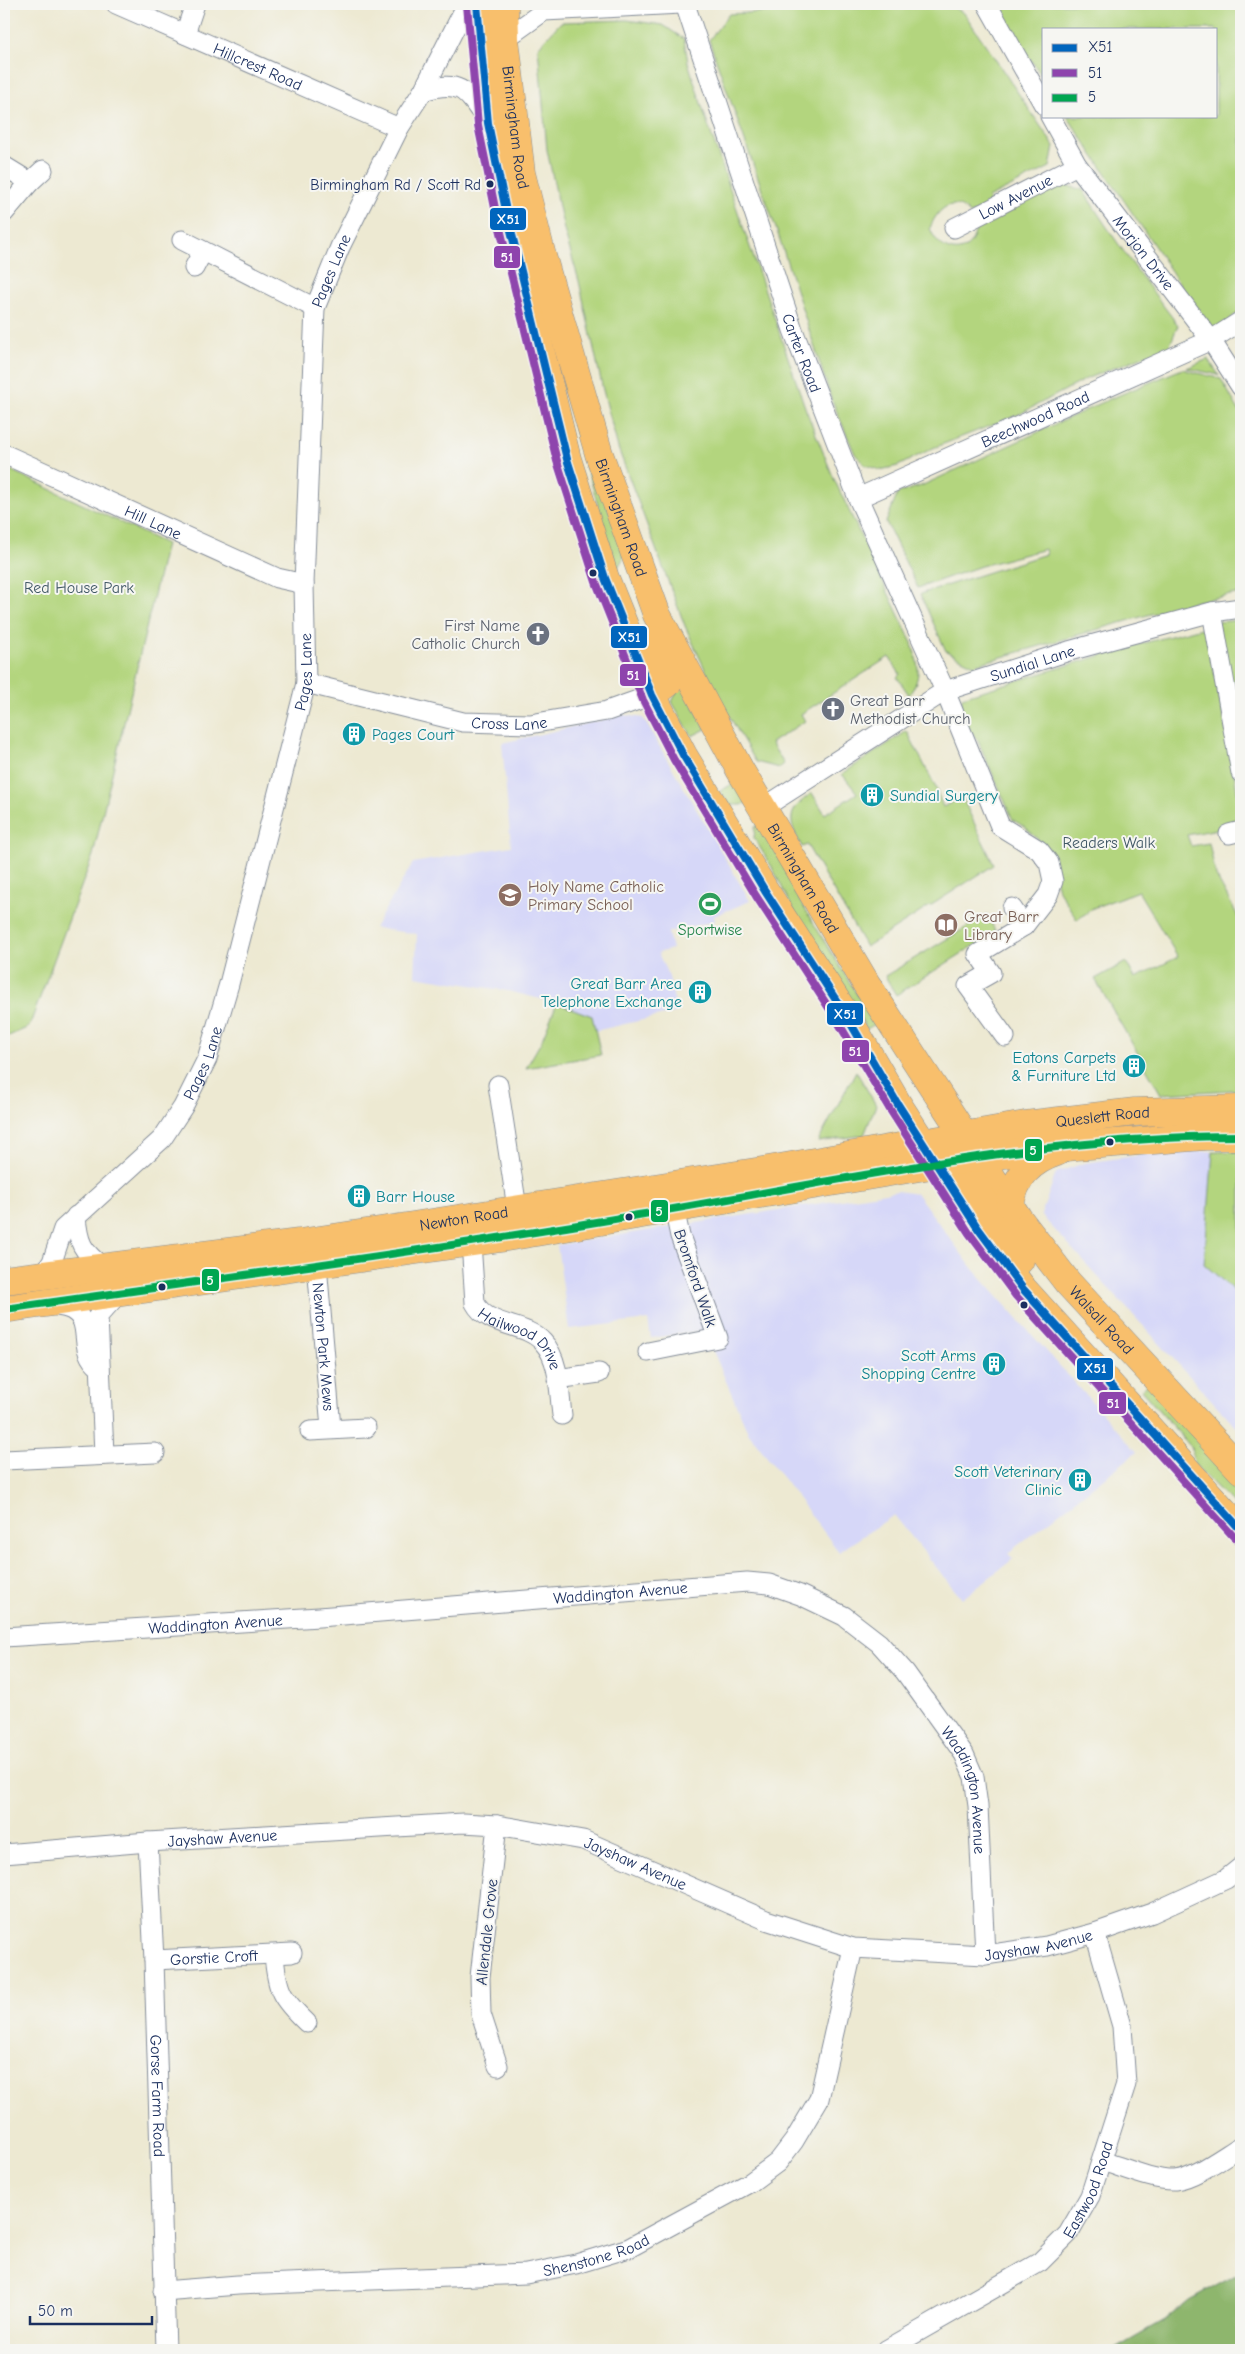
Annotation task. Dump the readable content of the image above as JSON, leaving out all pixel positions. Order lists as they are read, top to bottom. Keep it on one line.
{"streets":{"highway":["Birmingham Road","Queslett Road","Newton Road","Walsall Road"],"street":["Hillcrest Road","Low Avenue","Morjon Drive","Pages Lane","Carter Road","Beechwood Road","Hill Lane","Sundial Lane","Cross Lane","Bromford Walk","Hailwood Drive","Newton Park Mews","Waddington Avenue","Jayshaw Avenue","Allendale Grove","Gorstie Croft","Gorse Farm Road","Eastwood Road","Shenstone Road"]},"crossings":[["Hillcrest Road","Pages Lane"],["Birmingham Road","Pages Lane"],["Birmingham Road","Sundial Lane"],["Birmingham Road","Cross Lane"],["Birmingham Road","Queslett Road"],["Birmingham Road","Newton Road"],["Birmingham Road","Walsall Road"],["Low Avenue","Morjon Drive"],["Morjon Drive","Beechwood Road"],["Pages Lane","Hill Lane"],["Pages Lane","Cross Lane"],["Pages Lane","Newton Road"],["Carter Road","Beechwood Road"],["Carter Road","Sundial Lane"],["Queslett Road","Newton Road"],["Queslett Road","Walsall Road"],["Newton Road","Bromford Walk"],["Newton Road","Walsall Road"],["Newton Road","Hailwood Drive"],["Newton Road","Newton Park Mews"],["Waddington Avenue","Jayshaw Avenue"],["Jayshaw Avenue","Allendale Grove"],["Jayshaw Avenue","Gorse Farm Road"],["Jayshaw Avenue","Eastwood Road"],["Jayshaw Avenue","Shenstone Road"],["Gorstie Croft","Gorse Farm Road"],["Gorse Farm Road","Shenstone Road"]],"parks":["Red House Park","Readers Walk"],"places":{"other":["Birmingham Rd / Scott Rd"],"church":["First Name Catholic Church","Great Barr Methodist Church"],"building":["Pages Court","Sundial Surgery","Great Barr Area Telephone Exchange","Eatons Carpets & Furniture Ltd","Barr House","Scott Arms Shopping Centre","Scott Veterinary Clinic"],"school or university":["Holy Name Catholic Primary School"],"sports":["Sportwise"],"library":["Great Barr Library"]},"lines":["transit line X51","transit line 51","transit line 5"],"legend":["X51","51","5"],"scale_bar":"50 m"}
